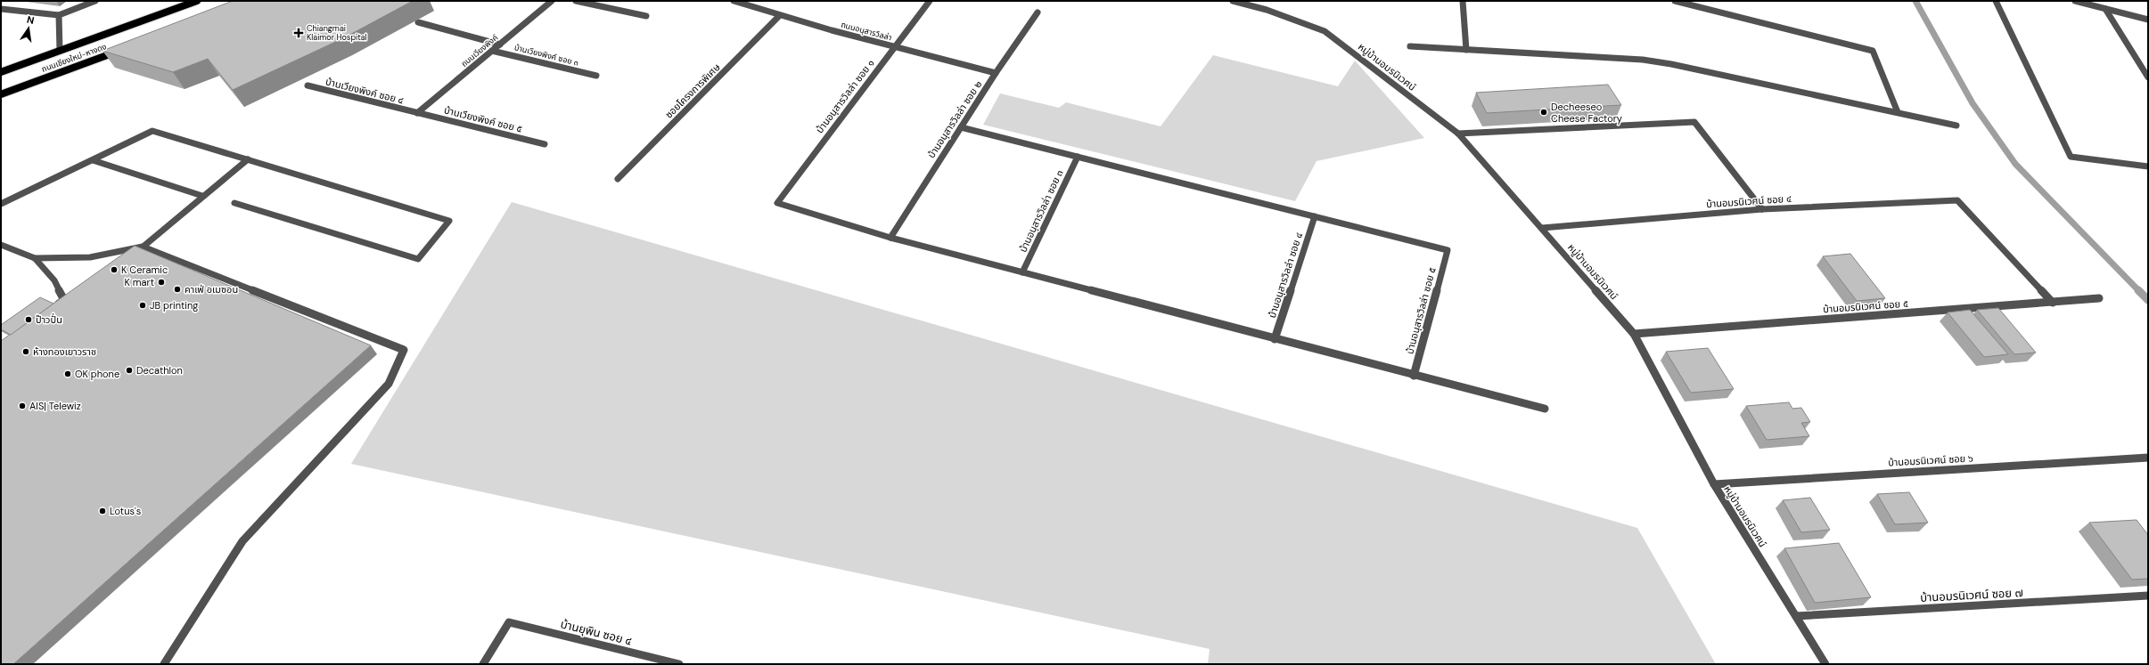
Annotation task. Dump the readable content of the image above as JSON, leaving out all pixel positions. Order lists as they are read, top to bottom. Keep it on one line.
{"streets":{"main road":["ถนนเชียงใหม่-หางดง"],"street":["ถนนอนุสารวิลล่า","ถนนเวียงพิงค์","บ้านเวียงพิงค์ ซอย ๓","หมู่บ้านอมรนิเวศน์","บ้านเวียงพิงค์ ซอย ๔","ซอยโครงการพิเศษ","บ้านอนุสารวิลล่า ซอย ๑","บ้านเวียงพิงค์ ซอย ๕","บ้านอนุสารวิลล่า ซอย ๒","บ้านอมรนิเวศน์ ซอย ๔","บ้านอนุสารวิลล่า ซอย ๓","บ้านอนุสารวิลล่า ซอย ๔","บ้านอมรนิเวศน์ ซอย ๕","บ้านอนุสารวิลล่า ซอย ๕","บ้านอมรนิเวศน์ ซอย ๖","บ้านอมรนิเวศน์ ซอย ๗","บ้านยุพิน ซอย ๔"]},"crossings":[["ถนนอนุสารวิลล่า","ซอยโครงการพิเศษ"],["ถนนอนุสารวิลล่า","บ้านอนุสารวิลล่า ซอย ๑"],["ถนนอนุสารวิลล่า","บ้านอนุสารวิลล่า ซอย ๒"],["ถนนเวียงพิงค์","บ้านเวียงพิงค์ ซอย ๓"],["ถนนเวียงพิงค์","บ้านเวียงพิงค์ ซอย ๔"],["ถนนเวียงพิงค์","บ้านเวียงพิงค์ ซอย ๕"],["หมู่บ้านอมรนิเวศน์","บ้านอมรนิเวศน์ ซอย ๔"],["หมู่บ้านอมรนิเวศน์","บ้านอมรนิเวศน์ ซอย ๕"],["หมู่บ้านอมรนิเวศน์","บ้านอมรนิเวศน์ ซอย ๖"],["หมู่บ้านอมรนิเวศน์","บ้านอมรนิเวศน์ ซอย ๗"],["บ้านเวียงพิงค์ ซอย ๔","บ้านเวียงพิงค์ ซอย ๕"],["บ้านอนุสารวิลล่า ซอย ๑","บ้านอนุสารวิลล่า ซอย ๒"],["บ้านอมรนิเวศน์ ซอย ๔","บ้านอมรนิเวศน์ ซอย ๕"],["บ้านอนุสารวิลล่า ซอย ๔","บ้านอนุสารวิลล่า ซอย ๕"]],"places":{"health":["Chiangmai Klaimor Hospital"],"other":["Decheeseo Cheese Factory","K Ceramic","K mart","คาเฟ่ อเมซอน","JB printing","ป๊าวปั่น","ห้างทองเยาวราช","Decathlon","OK phone","AIS| Telewiz","Lotus's"]},"north":"top"}
